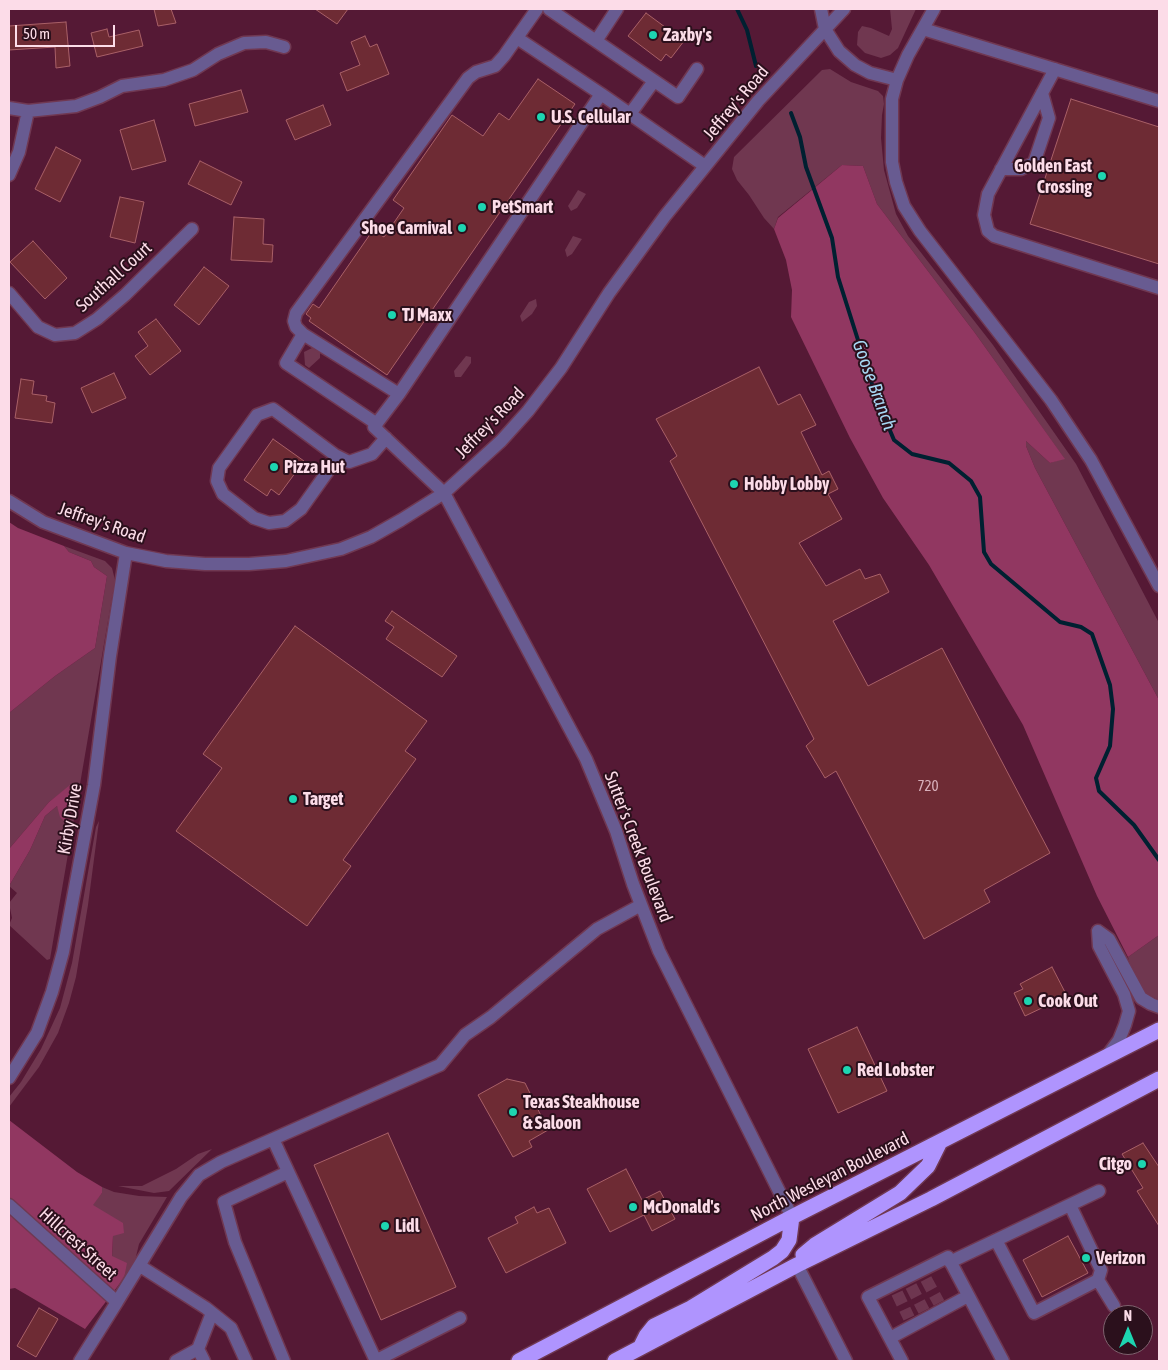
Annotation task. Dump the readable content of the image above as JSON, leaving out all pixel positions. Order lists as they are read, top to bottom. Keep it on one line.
{"streets":{"highway":["North Wesleyan Boulevard"],"street":["Jeffrey's Road","Southall Court","Kirby Drive","Sutter's Creek Boulevard","Hillcrest Street"]},"crossings":[["Jeffrey's Road","Kirby Drive"],["Jeffrey's Road","Sutter's Creek Boulevard"],["Sutter's Creek Boulevard","North Wesleyan Boulevard"]],"water":["Goose Branch"],"places":["Zaxby's","U.S. Cellular","Golden East Crossing","PetSmart","Shoe Carnival","TJ Maxx","Pizza Hut","Hobby Lobby","Target","Cook Out","Red Lobster","Texas Steakhouse & Saloon","Citgo","McDonald's","Lidl","Verizon"],"house_numbers":["720"],"scale_bar":"50 m","north":"top"}
